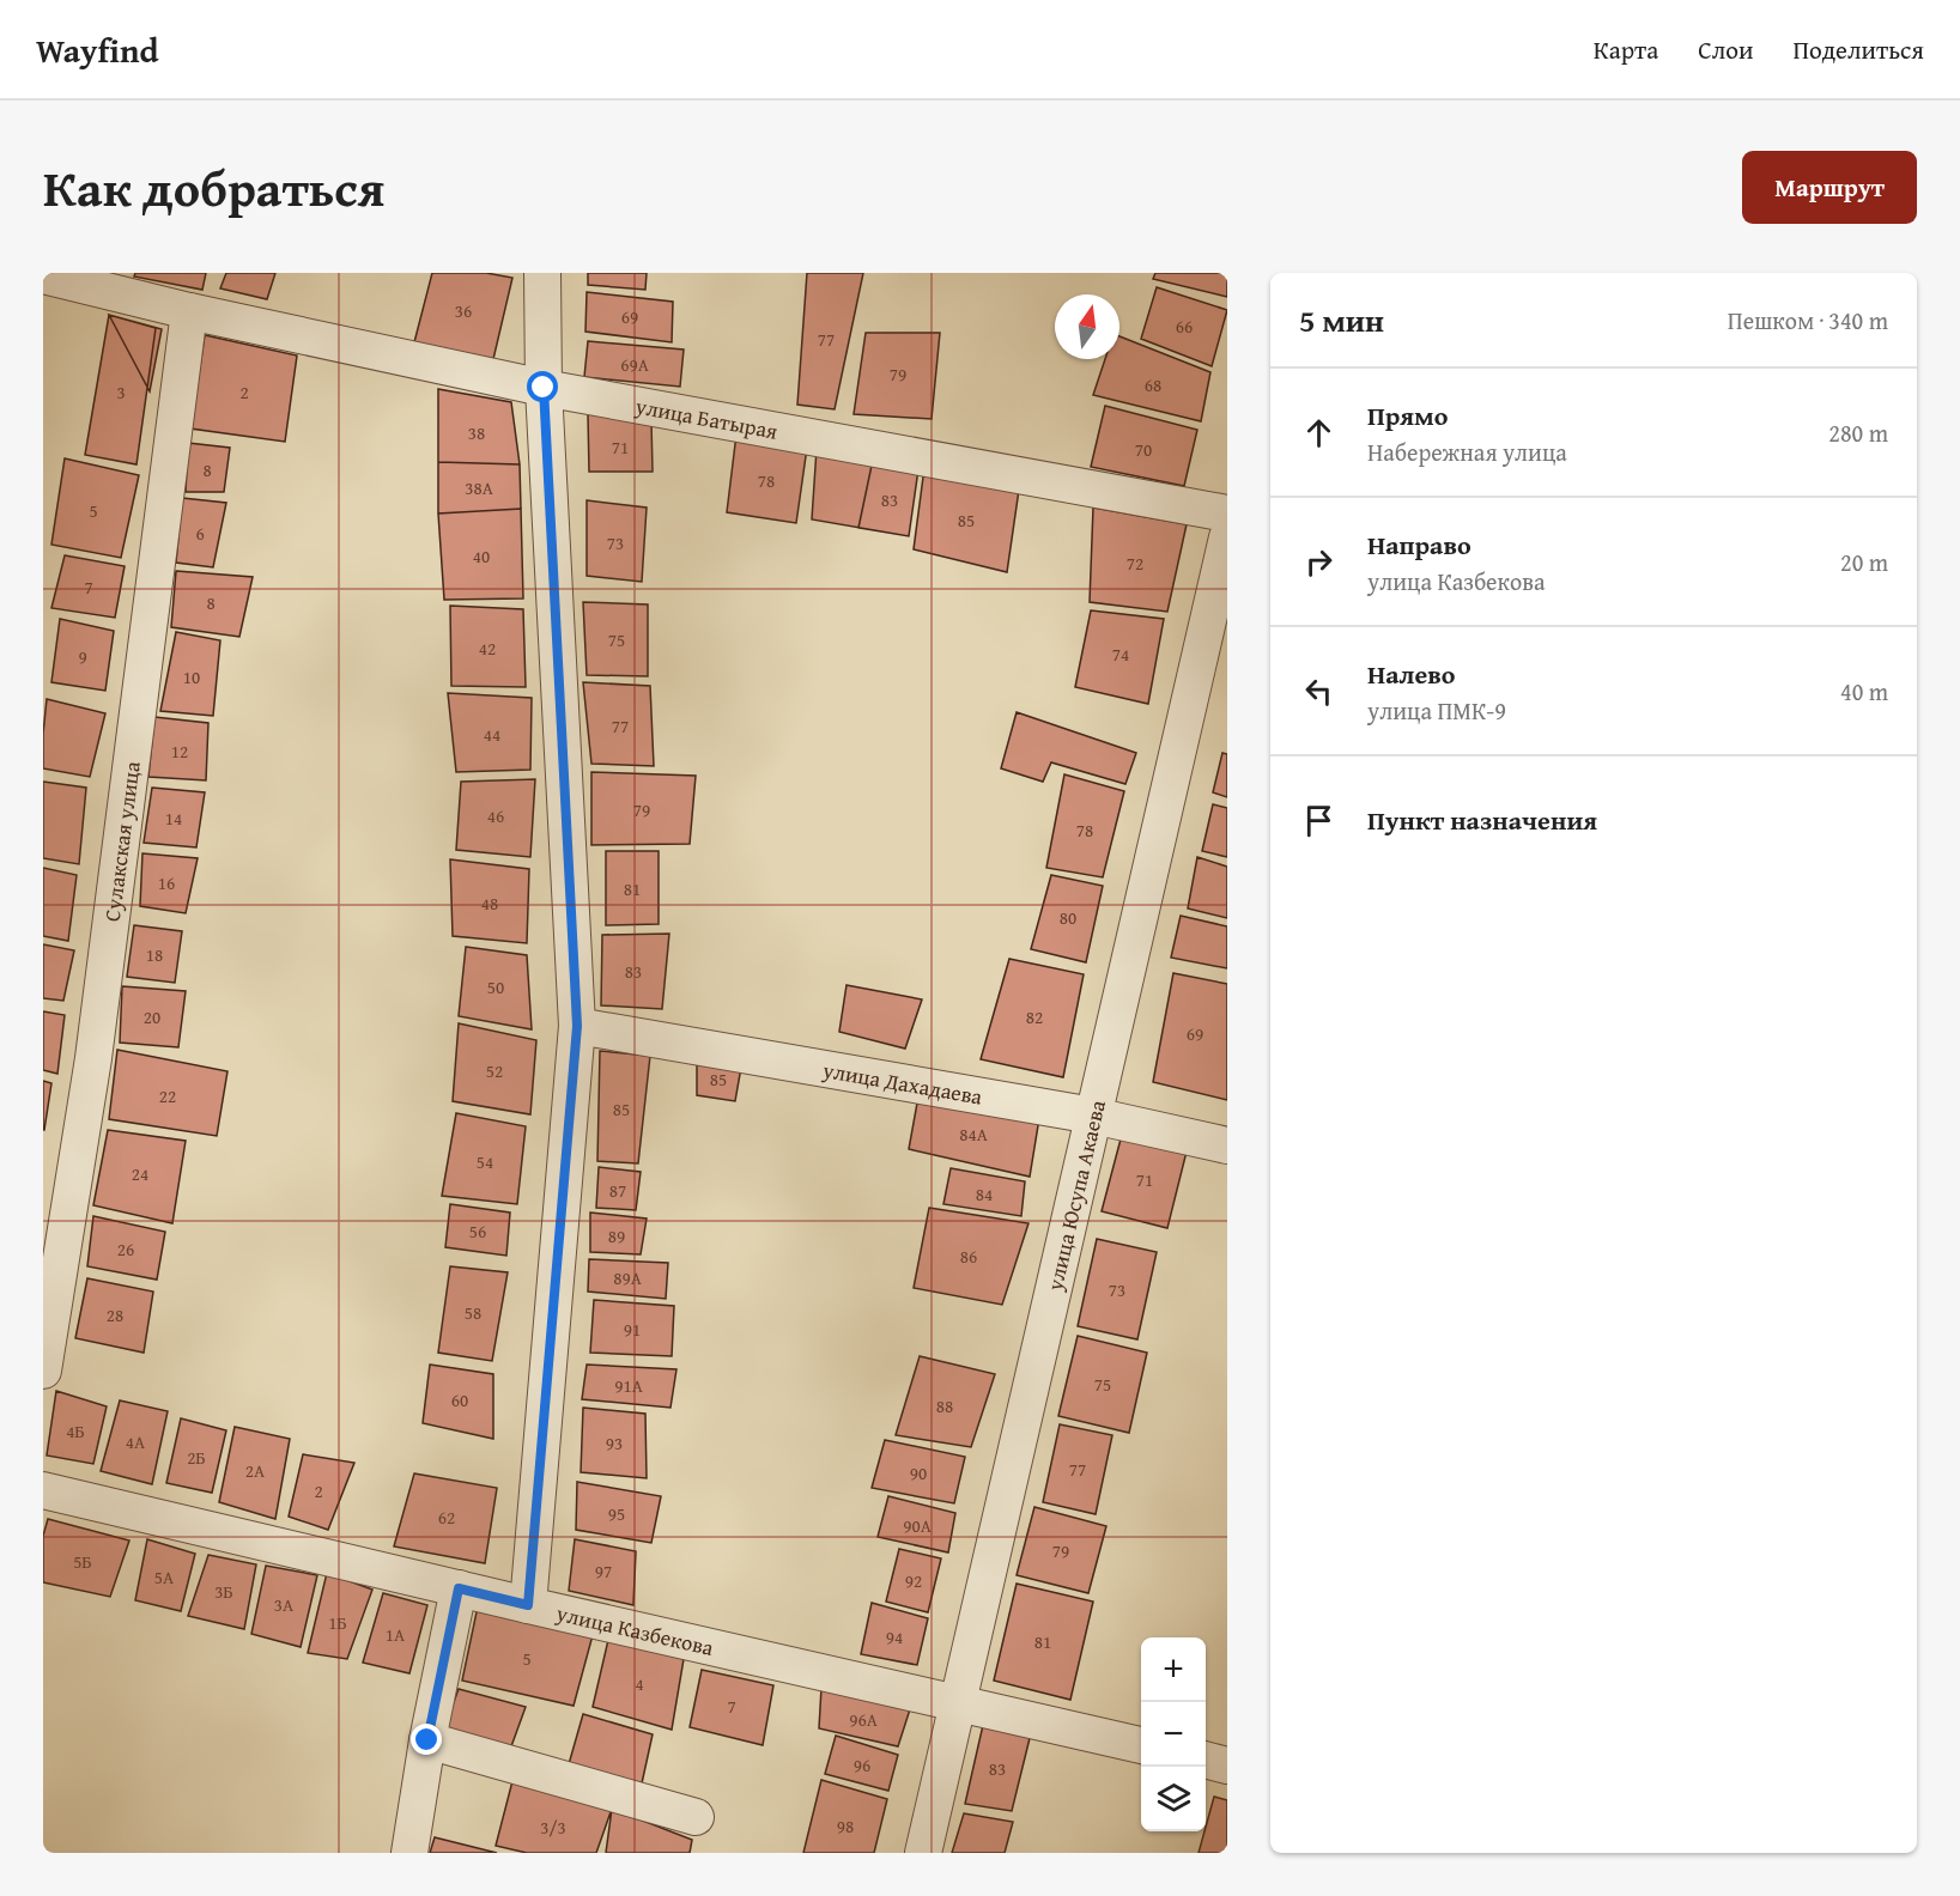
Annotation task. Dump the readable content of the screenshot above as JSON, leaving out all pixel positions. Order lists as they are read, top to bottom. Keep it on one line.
{"streets":{"street":["улица Батырая","Сулакская улица","улица Дахадаева","улица Юсупа Акаева","улица Казбекова"]},"crossings":[["улица Батырая","Сулакская улица"],["улица Дахадаева","улица Юсупа Акаева"],["улица Юсупа Акаева","улица Казбекова"]],"house_numbers":["36","69","66","77","69А","79","68","3","2","38","71","70","8","78","38А","83","5","85","6","73","40","72","7","8","75","42","74","9","10","77","44","12","79","46","14","78","16","81","48","80","18","83","50","20","82","69","52","85","22","85","84А","54","24","71","87","84","56","89","26","86","89А","73","58","28","91","75","91А","60","88","4Б","4А","93","2Б","77","2А","90","2","95","62","90А","79","5Б","97","5А","92","3Б","3А","1Б","1А","94","81","5","4","7","96А","96","83","98","3/3"],"north":"top","page":{"header":"Wayfind","nav":["Карта","Слои","Поделиться"],"title":"Как добраться","buttons":"Маршрут","heading":["5 мин","Пешком · 340 m"],"list":[["Прямо","Набережная улица","280 m"],["Направо","улица Казбекова","20 m"],["Налево","улица ПМК-9","40 m"],"Пункт назначения"],"map_buttons":["+","−"]}}
